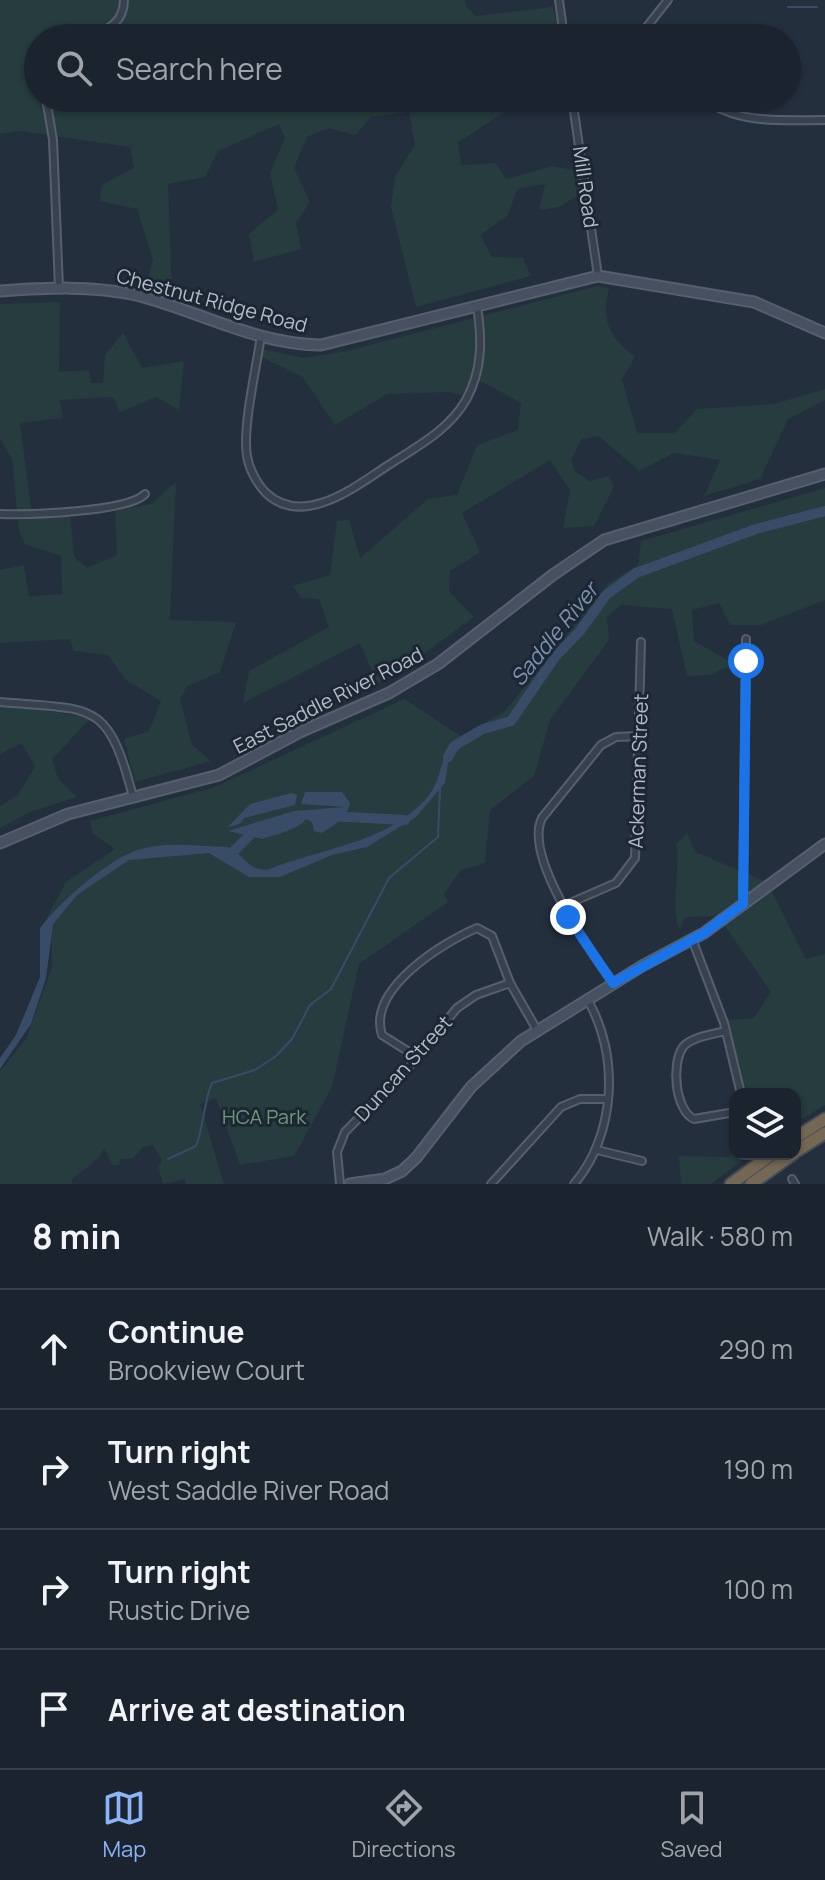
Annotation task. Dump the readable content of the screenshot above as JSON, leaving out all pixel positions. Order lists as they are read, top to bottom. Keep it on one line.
{"streets":{"street":["Mill Road","Chestnut Ridge Road","East Saddle River Road","Ackerman Street","Duncan Street"]},"crossings":[["Mill Road","Chestnut Ridge Road"]],"water":["Saddle River"],"parks":["HCA Park"],"page":{"search":"Search here","heading":["8 min","Walk · 580 m"],"list":[["Continue","Brookview Court","290 m"],["Turn right","West Saddle River Road","190 m"],["Turn right","Rustic Drive","100 m"],"Arrive at destination"],"nav":["Map","Directions","Saved"]}}
